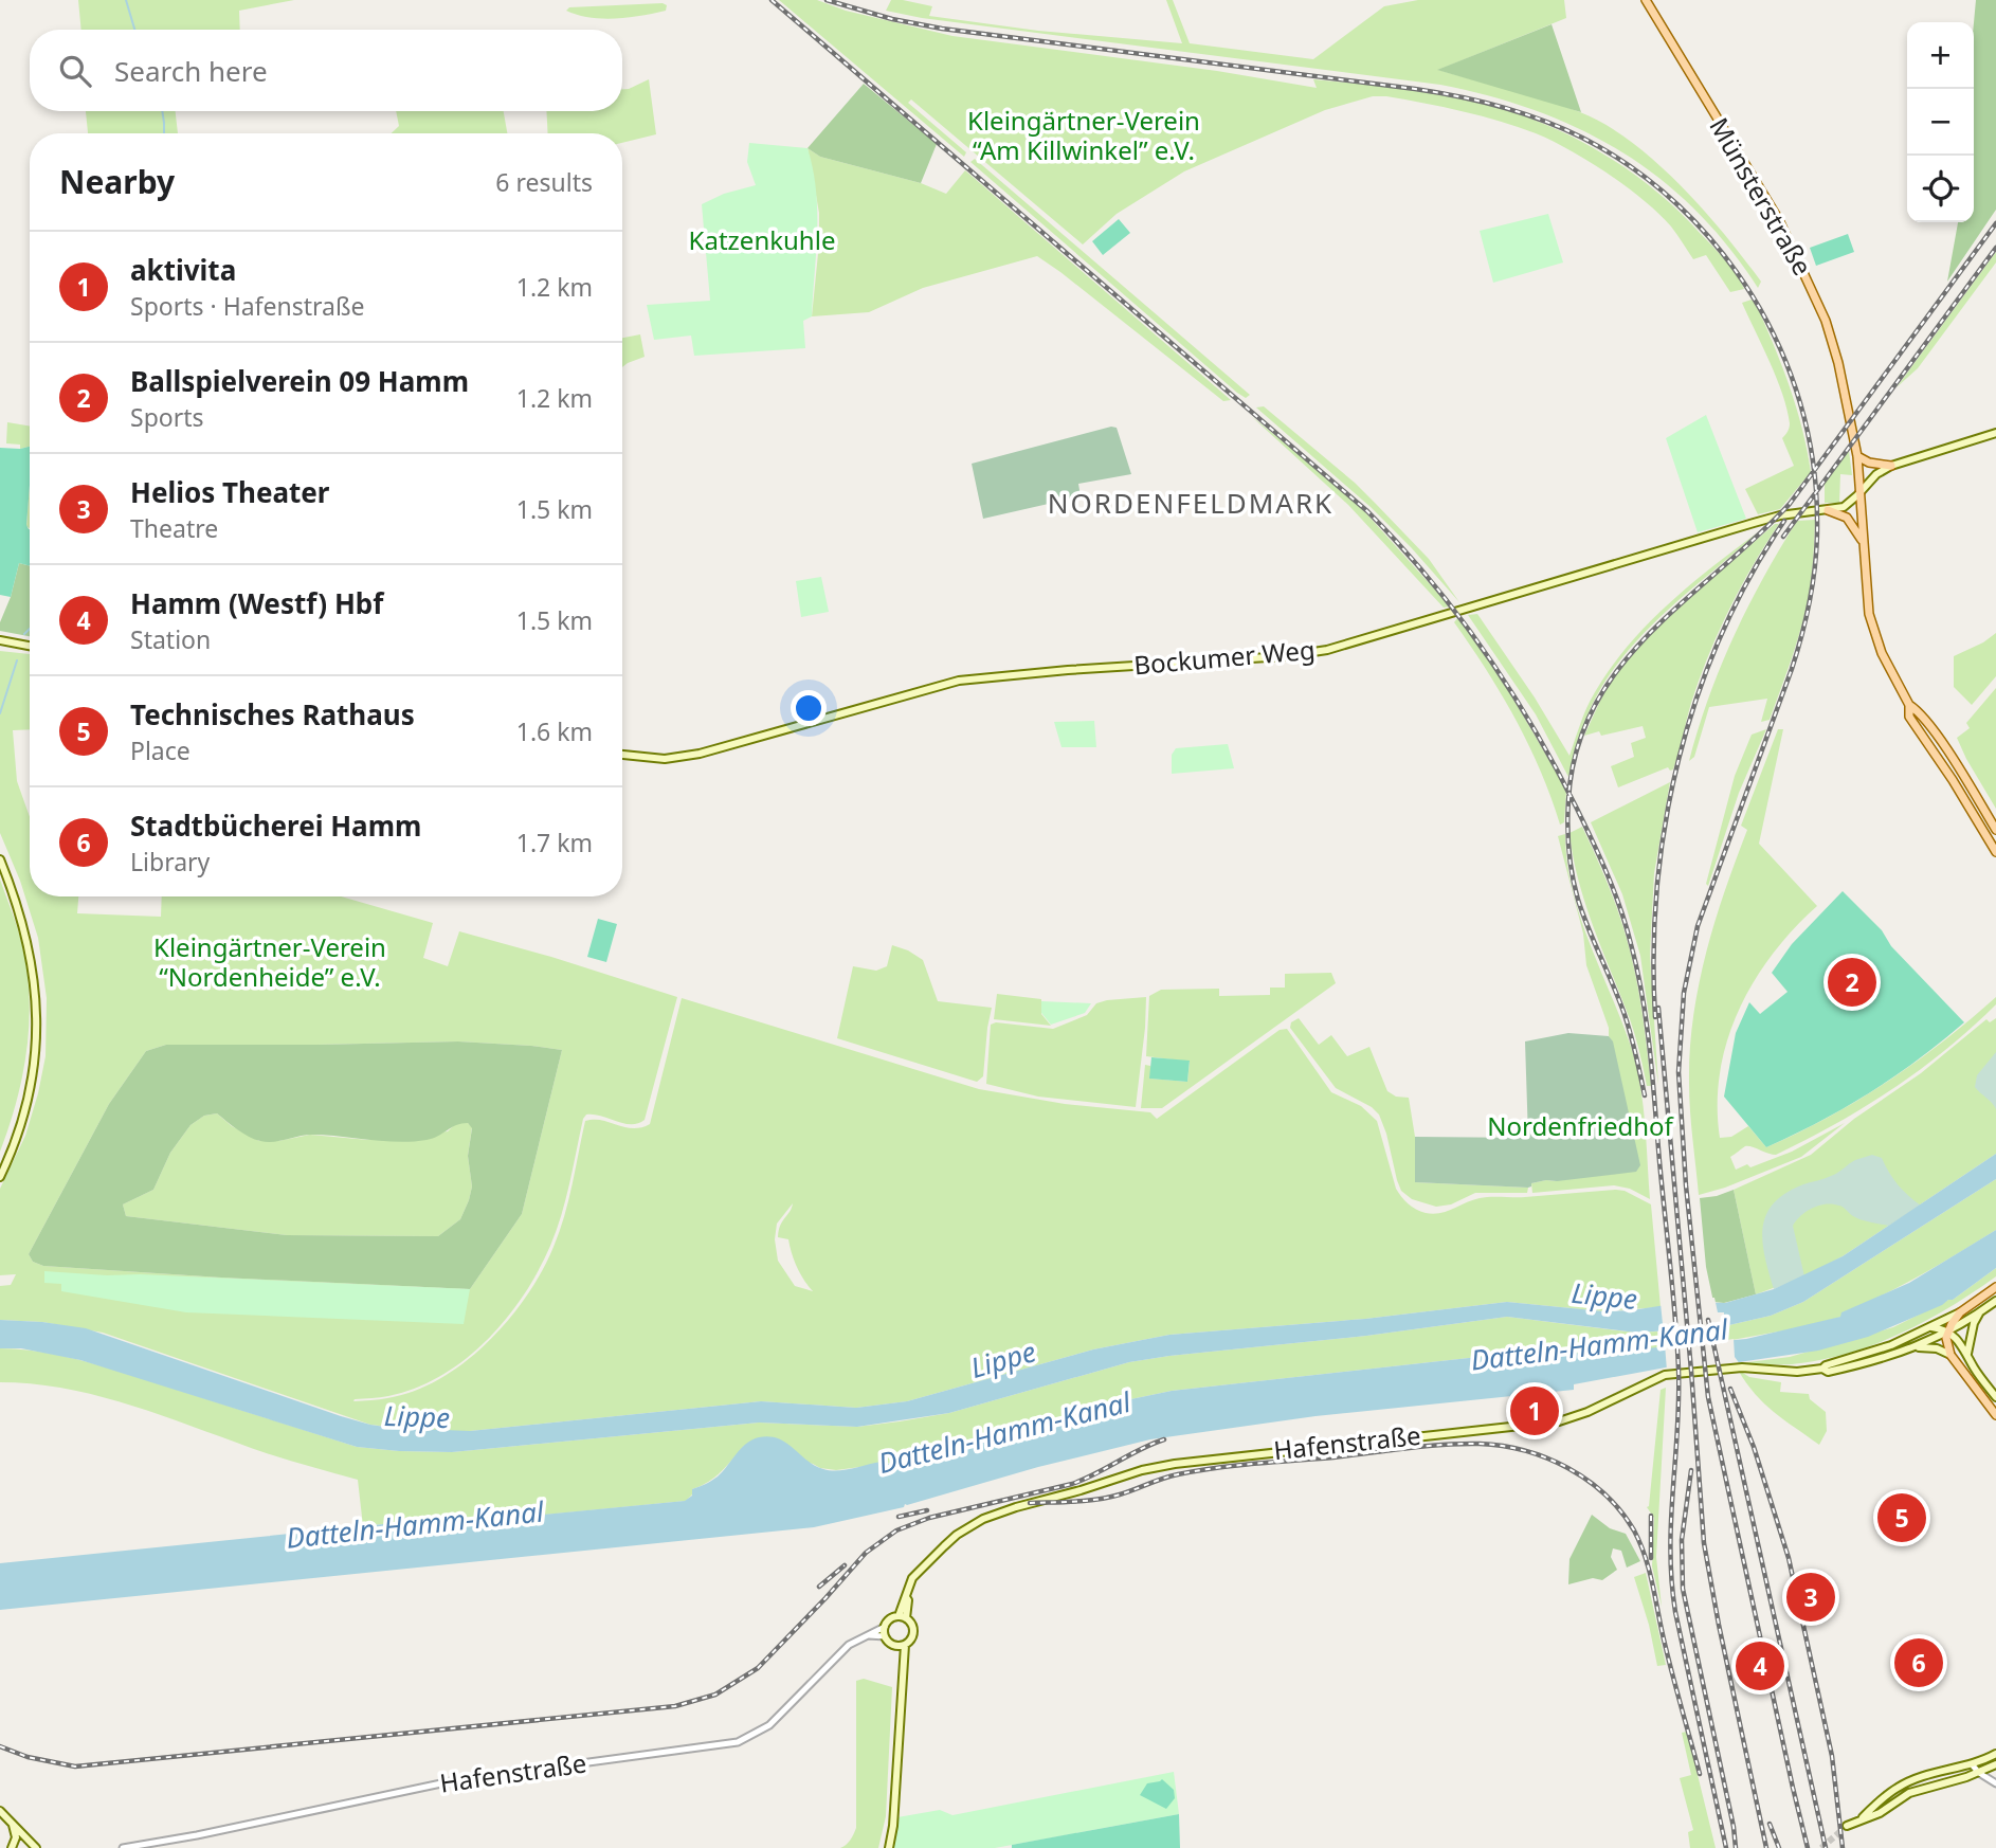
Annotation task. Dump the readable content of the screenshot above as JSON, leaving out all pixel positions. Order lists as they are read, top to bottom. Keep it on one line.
{"streets":{"main road":["Münsterstraße","Bockumer Weg","Hafenstraße"]},"crossings":[["Münsterstraße","Bockumer Weg"]],"districts":["NORDENFELDMARK"],"water":["Lippe","Datteln-Hamm-Kanal"],"parks":["Kleingärtner-Verein “Am Killwinkel” e.V.","Katzenkuhle","Kleingärtner-Verein “Nordenheide” e.V.","Nordenfriedhof"],"page":{"map_buttons":["+","−"],"search":"Search here","heading":["Nearby","6 results"],"list":[{"mark":"1","name":"aktivita","note":"Sports · Hafenstraße","value":"1.2 km"},{"mark":"2","name":"Ballspielverein 09 Hamm","note":"Sports","value":"1.2 km"},{"mark":"3","name":"Helios Theater","note":"Theatre","value":"1.5 km"},{"mark":"4","name":"Hamm (Westf) Hbf","note":"Station","value":"1.5 km"},{"mark":"5","name":"Technisches Rathaus","note":"Place","value":"1.6 km"},{"mark":"6","name":"Stadtbücherei Hamm","note":"Library","value":"1.7 km"}],"pins":["2","1","5","3","6","4"]}}
